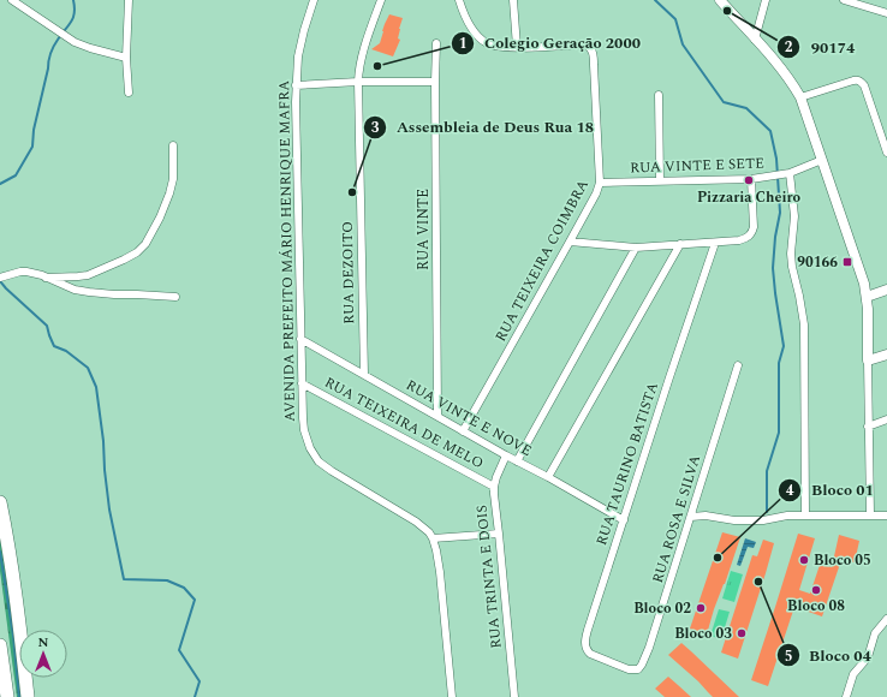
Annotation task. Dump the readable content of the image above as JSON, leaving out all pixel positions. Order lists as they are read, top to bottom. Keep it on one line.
{"streets":{"street":["RUA VINTE E SETE","RUA VINTE","AVENIDA PREFEITO MÁRIO HENRIQUE MAFRA","RUA TEIXEIRA COIMBRA","RUA DEZOITO","RUA VINTE E NOVE","RUA TEIXEIRA DE MELO","RUA TAURINO BATISTA","RUA ROSA E SILVA","RUA TRINTA E DOIS"]},"crossings":[["RUA VINTE E SETE","RUA TEIXEIRA COIMBRA"],["RUA VINTE","RUA VINTE E NOVE"],["AVENIDA PREFEITO MÁRIO HENRIQUE MAFRA","RUA VINTE E NOVE"],["AVENIDA PREFEITO MÁRIO HENRIQUE MAFRA","RUA TEIXEIRA DE MELO"],["RUA TEIXEIRA COIMBRA","RUA VINTE E NOVE"],["RUA DEZOITO","RUA VINTE E NOVE"],["RUA VINTE E NOVE","RUA TAURINO BATISTA"],["RUA VINTE E NOVE","RUA TRINTA E DOIS"],["RUA TEIXEIRA DE MELO","RUA TRINTA E DOIS"],["RUA TAURINO BATISTA","RUA ROSA E SILVA"]],"places":{"other":["90174","Colegio Geração 2000","Pizzaria Cheiro","Assembleia de Deus Rua 18","Bloco 01","Bloco 05","Bloco 04","Bloco 08","Bloco 02","Bloco 03"],"transit":["90166"]},"north":"top"}
